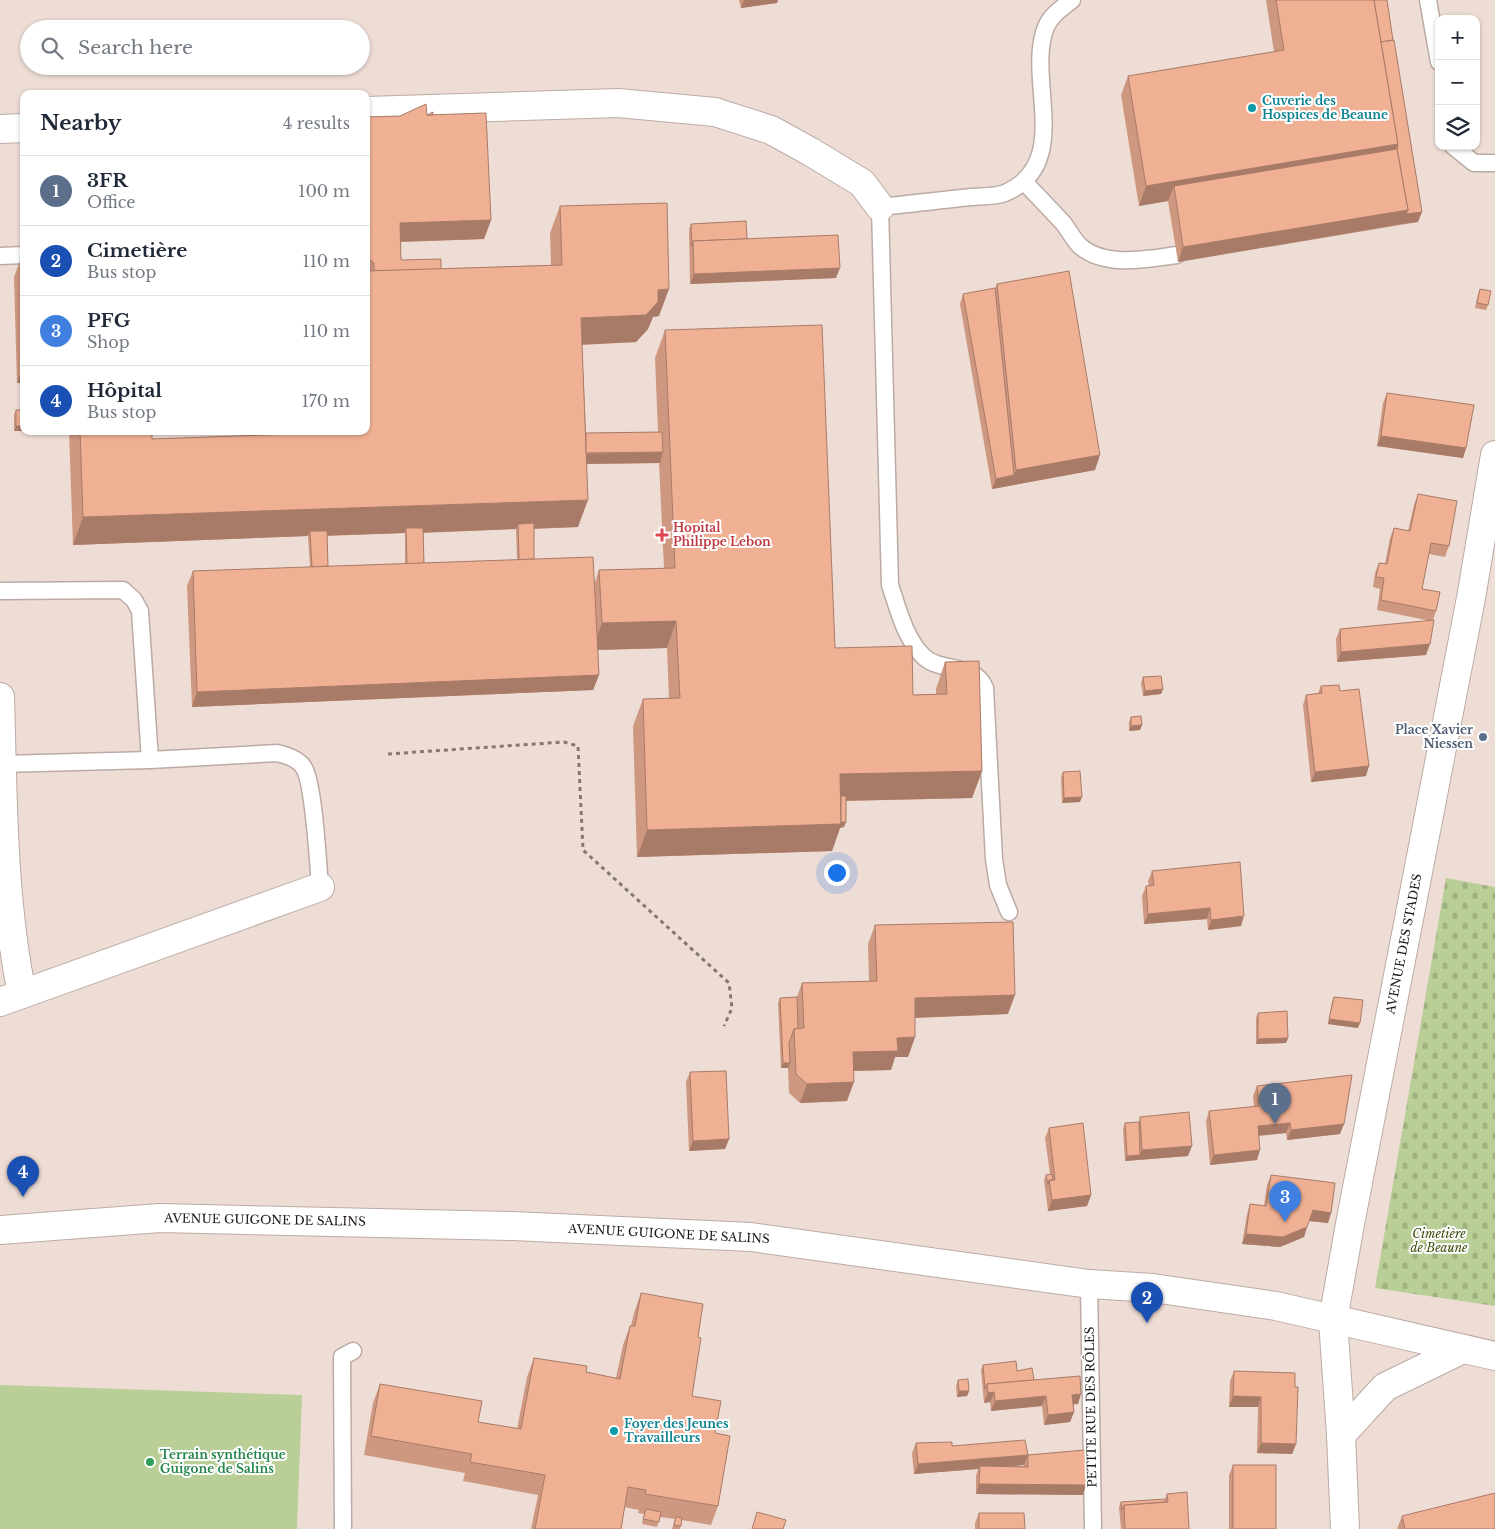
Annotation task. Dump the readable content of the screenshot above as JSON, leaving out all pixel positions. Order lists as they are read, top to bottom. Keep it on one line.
{"streets":{"street":["AVENUE DES STADES","AVENUE GUIGONE DE SALINS"],"lane":["PETITE RUE DES RÔLES"]},"crossings":[["AVENUE DES STADES","AVENUE GUIGONE DE SALINS"],["AVENUE GUIGONE DE SALINS","PETITE RUE DES RÔLES"]],"parks":["Cimetière de Beaune"],"places":{"other":["Cuverie des Hospices de Beaune","Place Xavier Niessen","Foyer des Jeunes Travailleurs","Terrain synthétique Guigone de Salins"],"health":["Hopital Philippe Lebon"]},"page":{"map_buttons":["+","−"],"search":"Search here","heading":["Nearby","4 results"],"list":[{"mark":"1","name":"3FR","note":"Office","value":"100 m"},{"mark":"2","name":"Cimetière","note":"Bus stop","value":"110 m"},{"mark":"3","name":"PFG","note":"Shop","value":"110 m"},{"mark":"4","name":"Hôpital","note":"Bus stop","value":"170 m"}],"pins":["1","4","3","2"]}}
